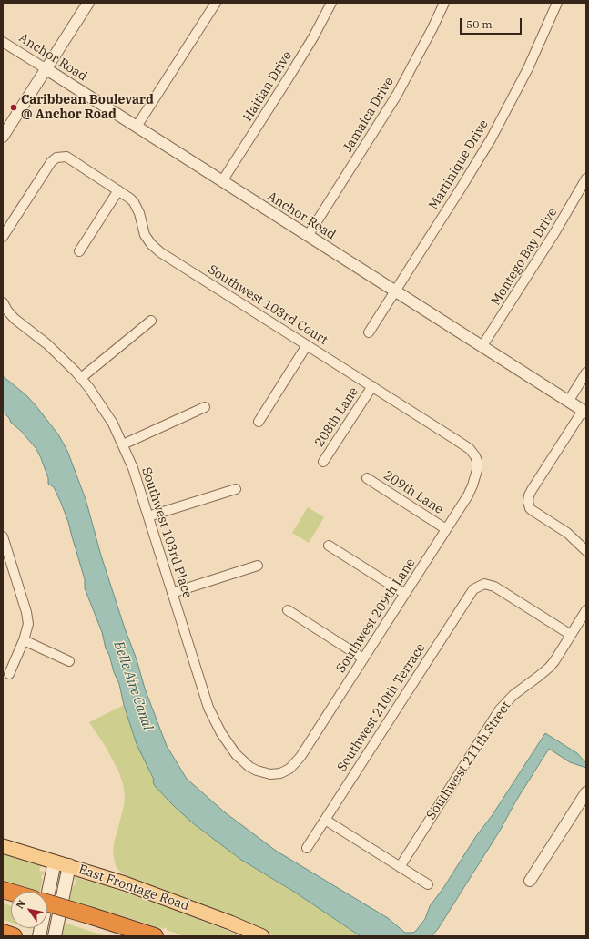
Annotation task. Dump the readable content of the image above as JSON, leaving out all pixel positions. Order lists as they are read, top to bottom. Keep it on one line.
{"streets":{"main road":["East Frontage Road"],"street":["Anchor Road","Haitian Drive","Jamaica Drive","Martinique Drive","Montego Bay Drive","Southwest 103rd Court","208th Lane","209th Lane","Southwest 103rd Place","Southwest 209th Lane","Southwest 210th Terrace","Southwest 211th Street"]},"crossings":[["Anchor Road","Haitian Drive"],["Anchor Road","Jamaica Drive"],["Anchor Road","Martinique Drive"],["Anchor Road","Montego Bay Drive"],["Southwest 103rd Court","208th Lane"],["Southwest 103rd Court","Southwest 209th Lane"],["209th Lane","Southwest 209th Lane"],["Southwest 103rd Place","Southwest 209th Lane"],["Southwest 210th Terrace","Southwest 211th Street"]],"water":["Belle Aire Canal"],"places":["Caribbean Boulevard @ Anchor Road"],"scale_bar":"50 m","north":"top left"}
